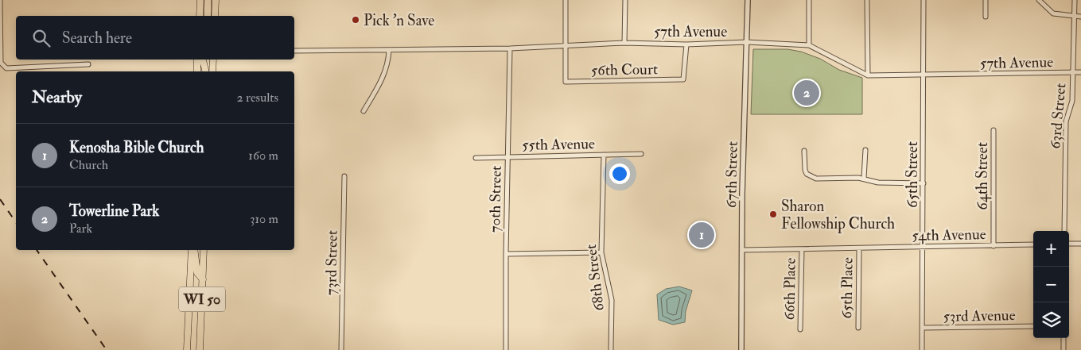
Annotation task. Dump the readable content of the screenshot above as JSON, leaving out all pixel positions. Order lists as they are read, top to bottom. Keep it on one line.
{"streets":{"main road":["WI 50"],"street":["57th Avenue","56th Court","63rd Street","55th Avenue","67th Street","65th Street","64th Street","70th Street","54th Avenue","73rd Street","68th Street","65th Place","66th Place","53rd Avenue"]},"crossings":[["57th Avenue","56th Court"],["57th Avenue","63rd Street"],["57th Avenue","67th Street"],["57th Avenue","65th Street"],["57th Avenue","70th Street"],["55th Avenue","70th Street"],["55th Avenue","68th Street"],["67th Street","54th Avenue"],["65th Street","54th Avenue"],["65th Street","53rd Avenue"],["64th Street","54th Avenue"],["54th Avenue","65th Place"],["54th Avenue","66th Place"]],"places":["Pick 'n Save","Sharon Fellowship Church"],"page":{"search":"Search here","heading":["Nearby","2 results"],"pins":["2","1"],"list":[{"mark":"1","name":"Kenosha Bible Church","note":"Church","value":"160 m"},{"mark":"2","name":"Towerline Park","note":"Park","value":"310 m"}],"map_buttons":["+","−"]}}
